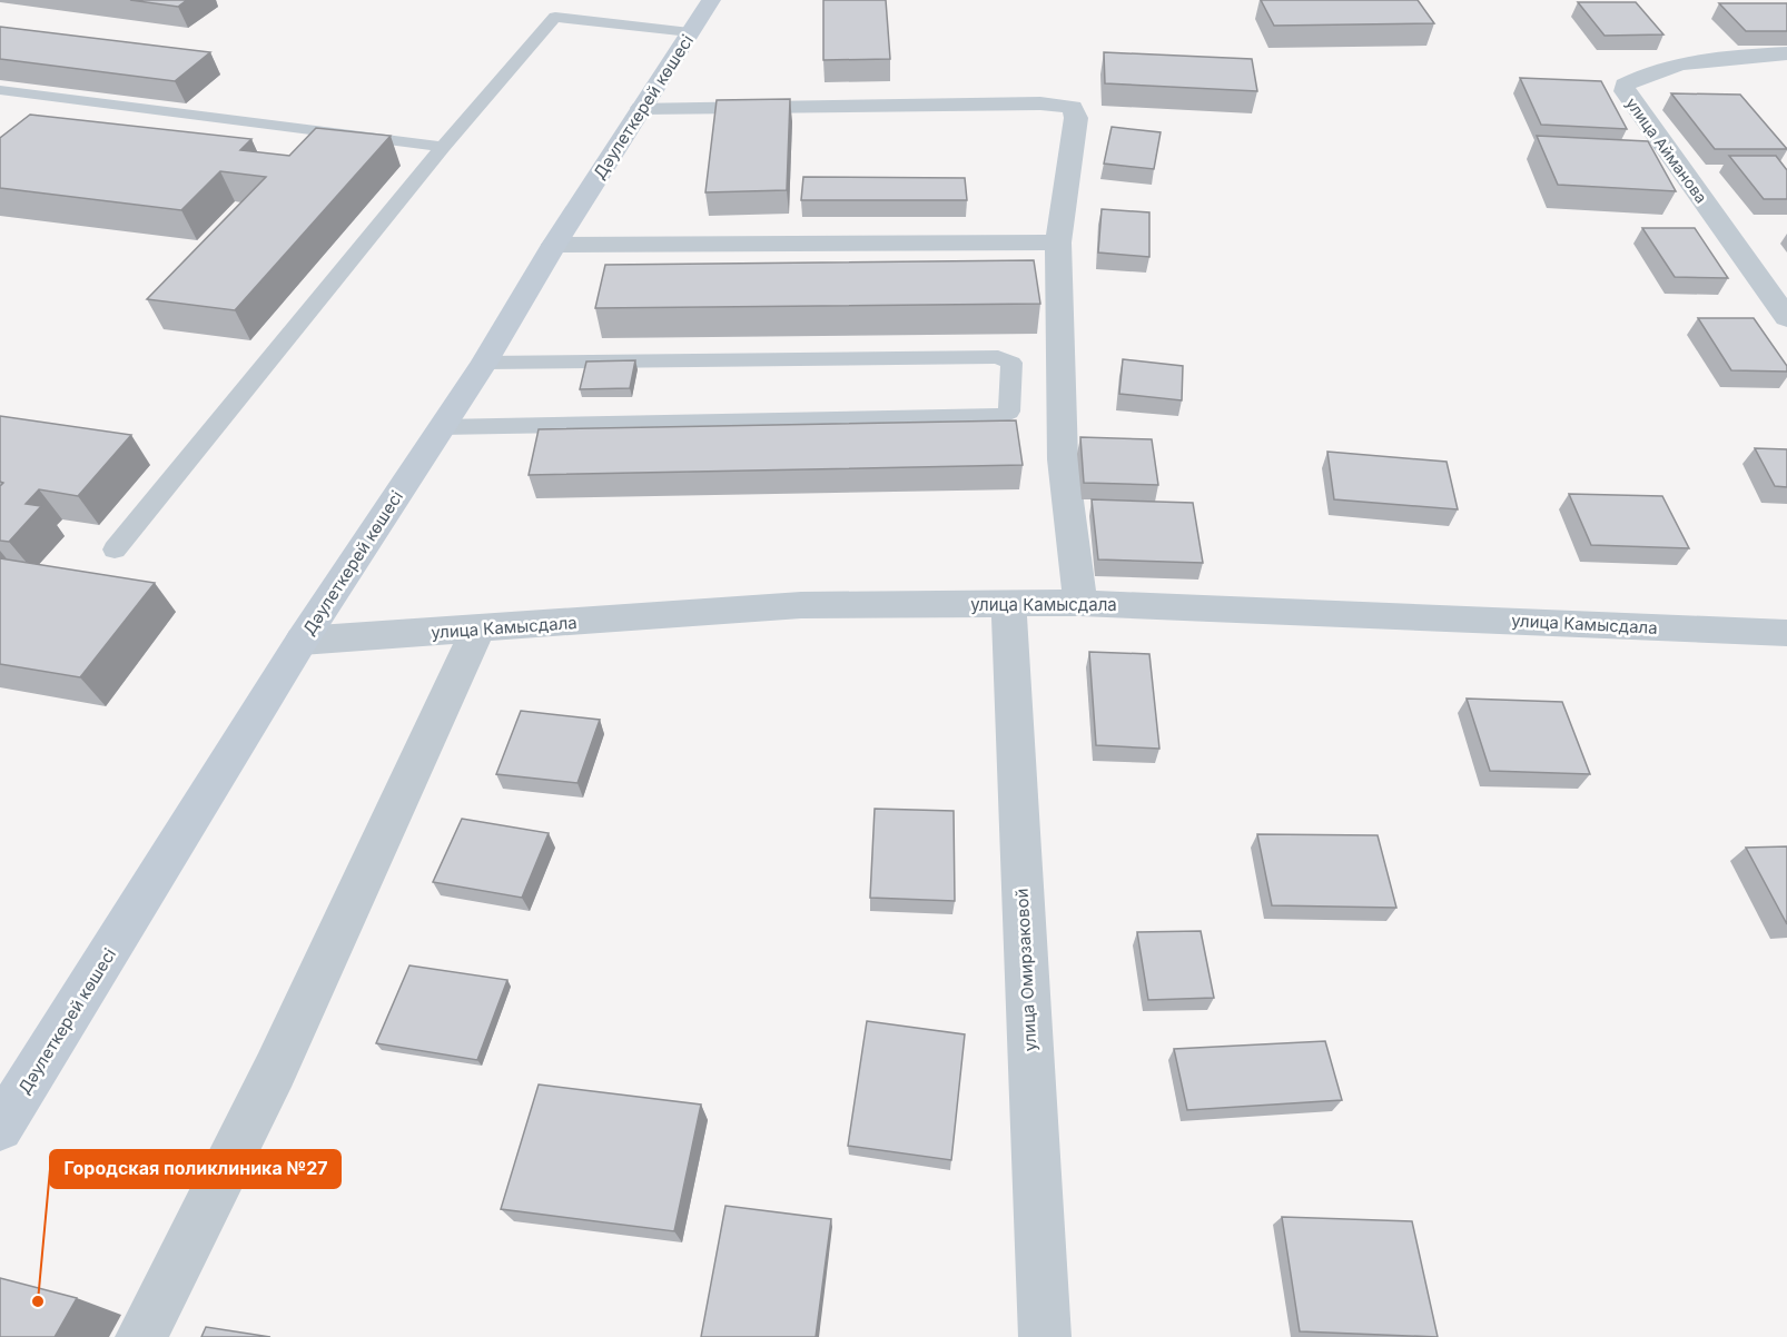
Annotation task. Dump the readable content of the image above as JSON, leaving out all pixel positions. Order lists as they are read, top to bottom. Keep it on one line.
{"streets":{"main road":["Дәулеткерей көшесі"],"street":["улица Айманова","улица Камысдала","улица Омирзаковой"]},"crossings":[["Дәулеткерей көшесі","улица Камысдала"],["улица Камысдала","улица Омирзаковой"]],"places":["Городская поликлиника №27"]}
